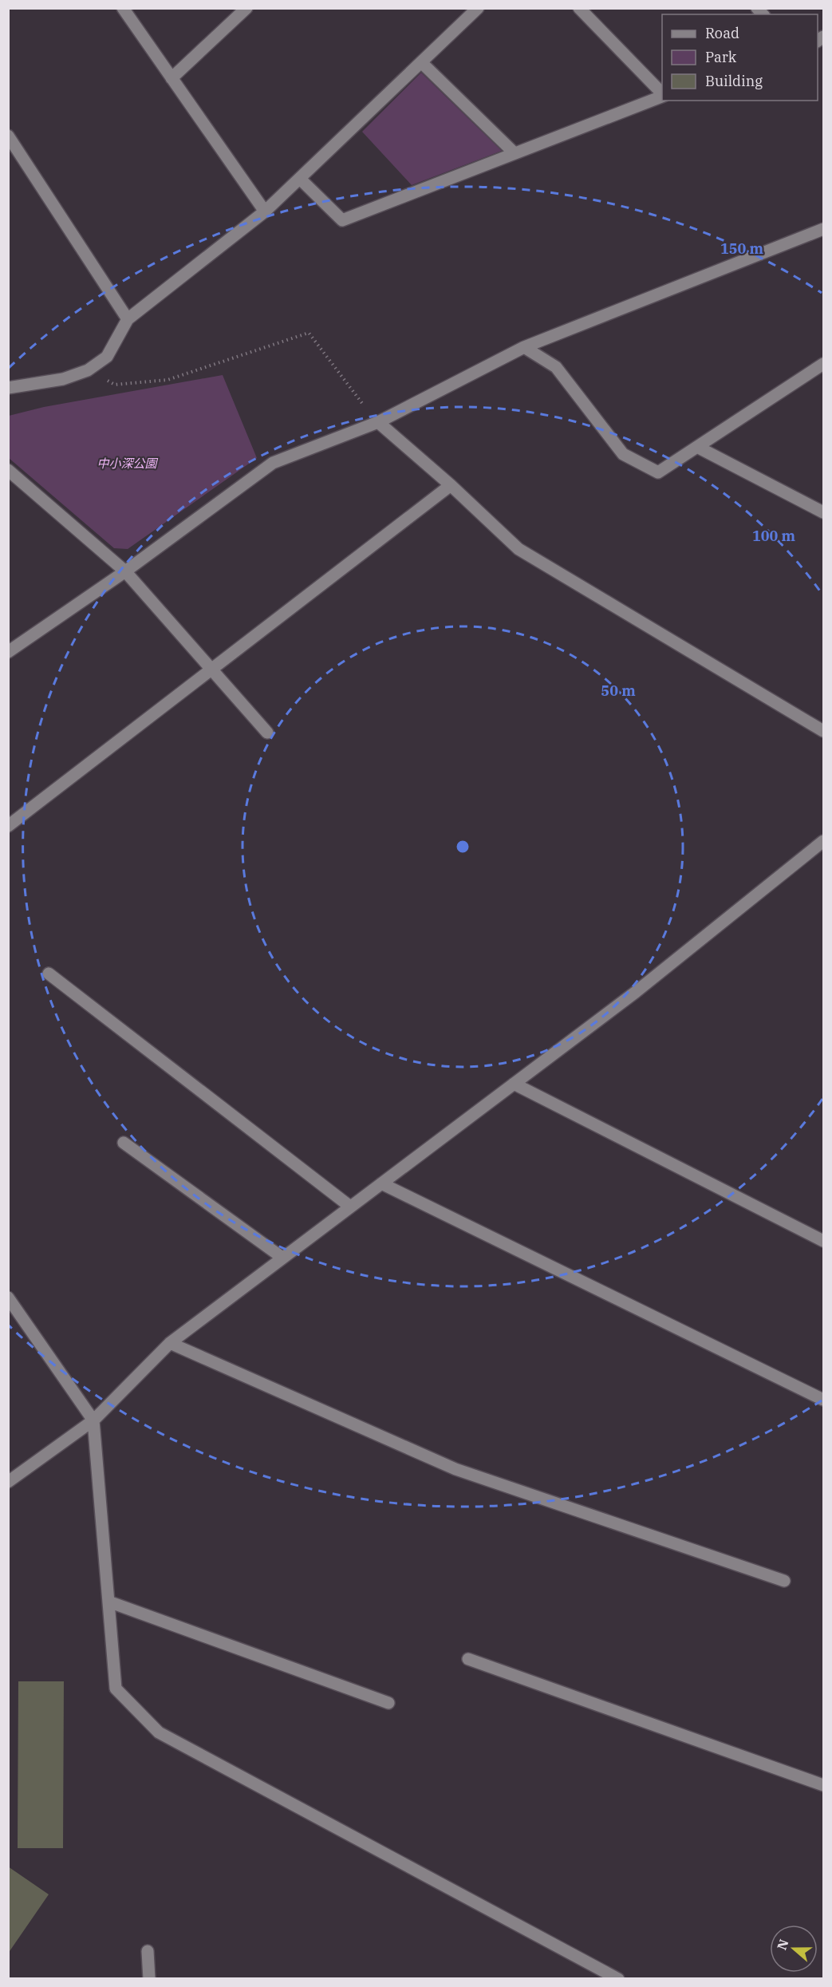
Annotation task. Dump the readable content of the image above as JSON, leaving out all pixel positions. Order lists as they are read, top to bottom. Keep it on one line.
{"parks":["中小深公園"],"legend":["Road","Park","Building"],"north":"left","rings":["150 m","100 m","50 m"]}
